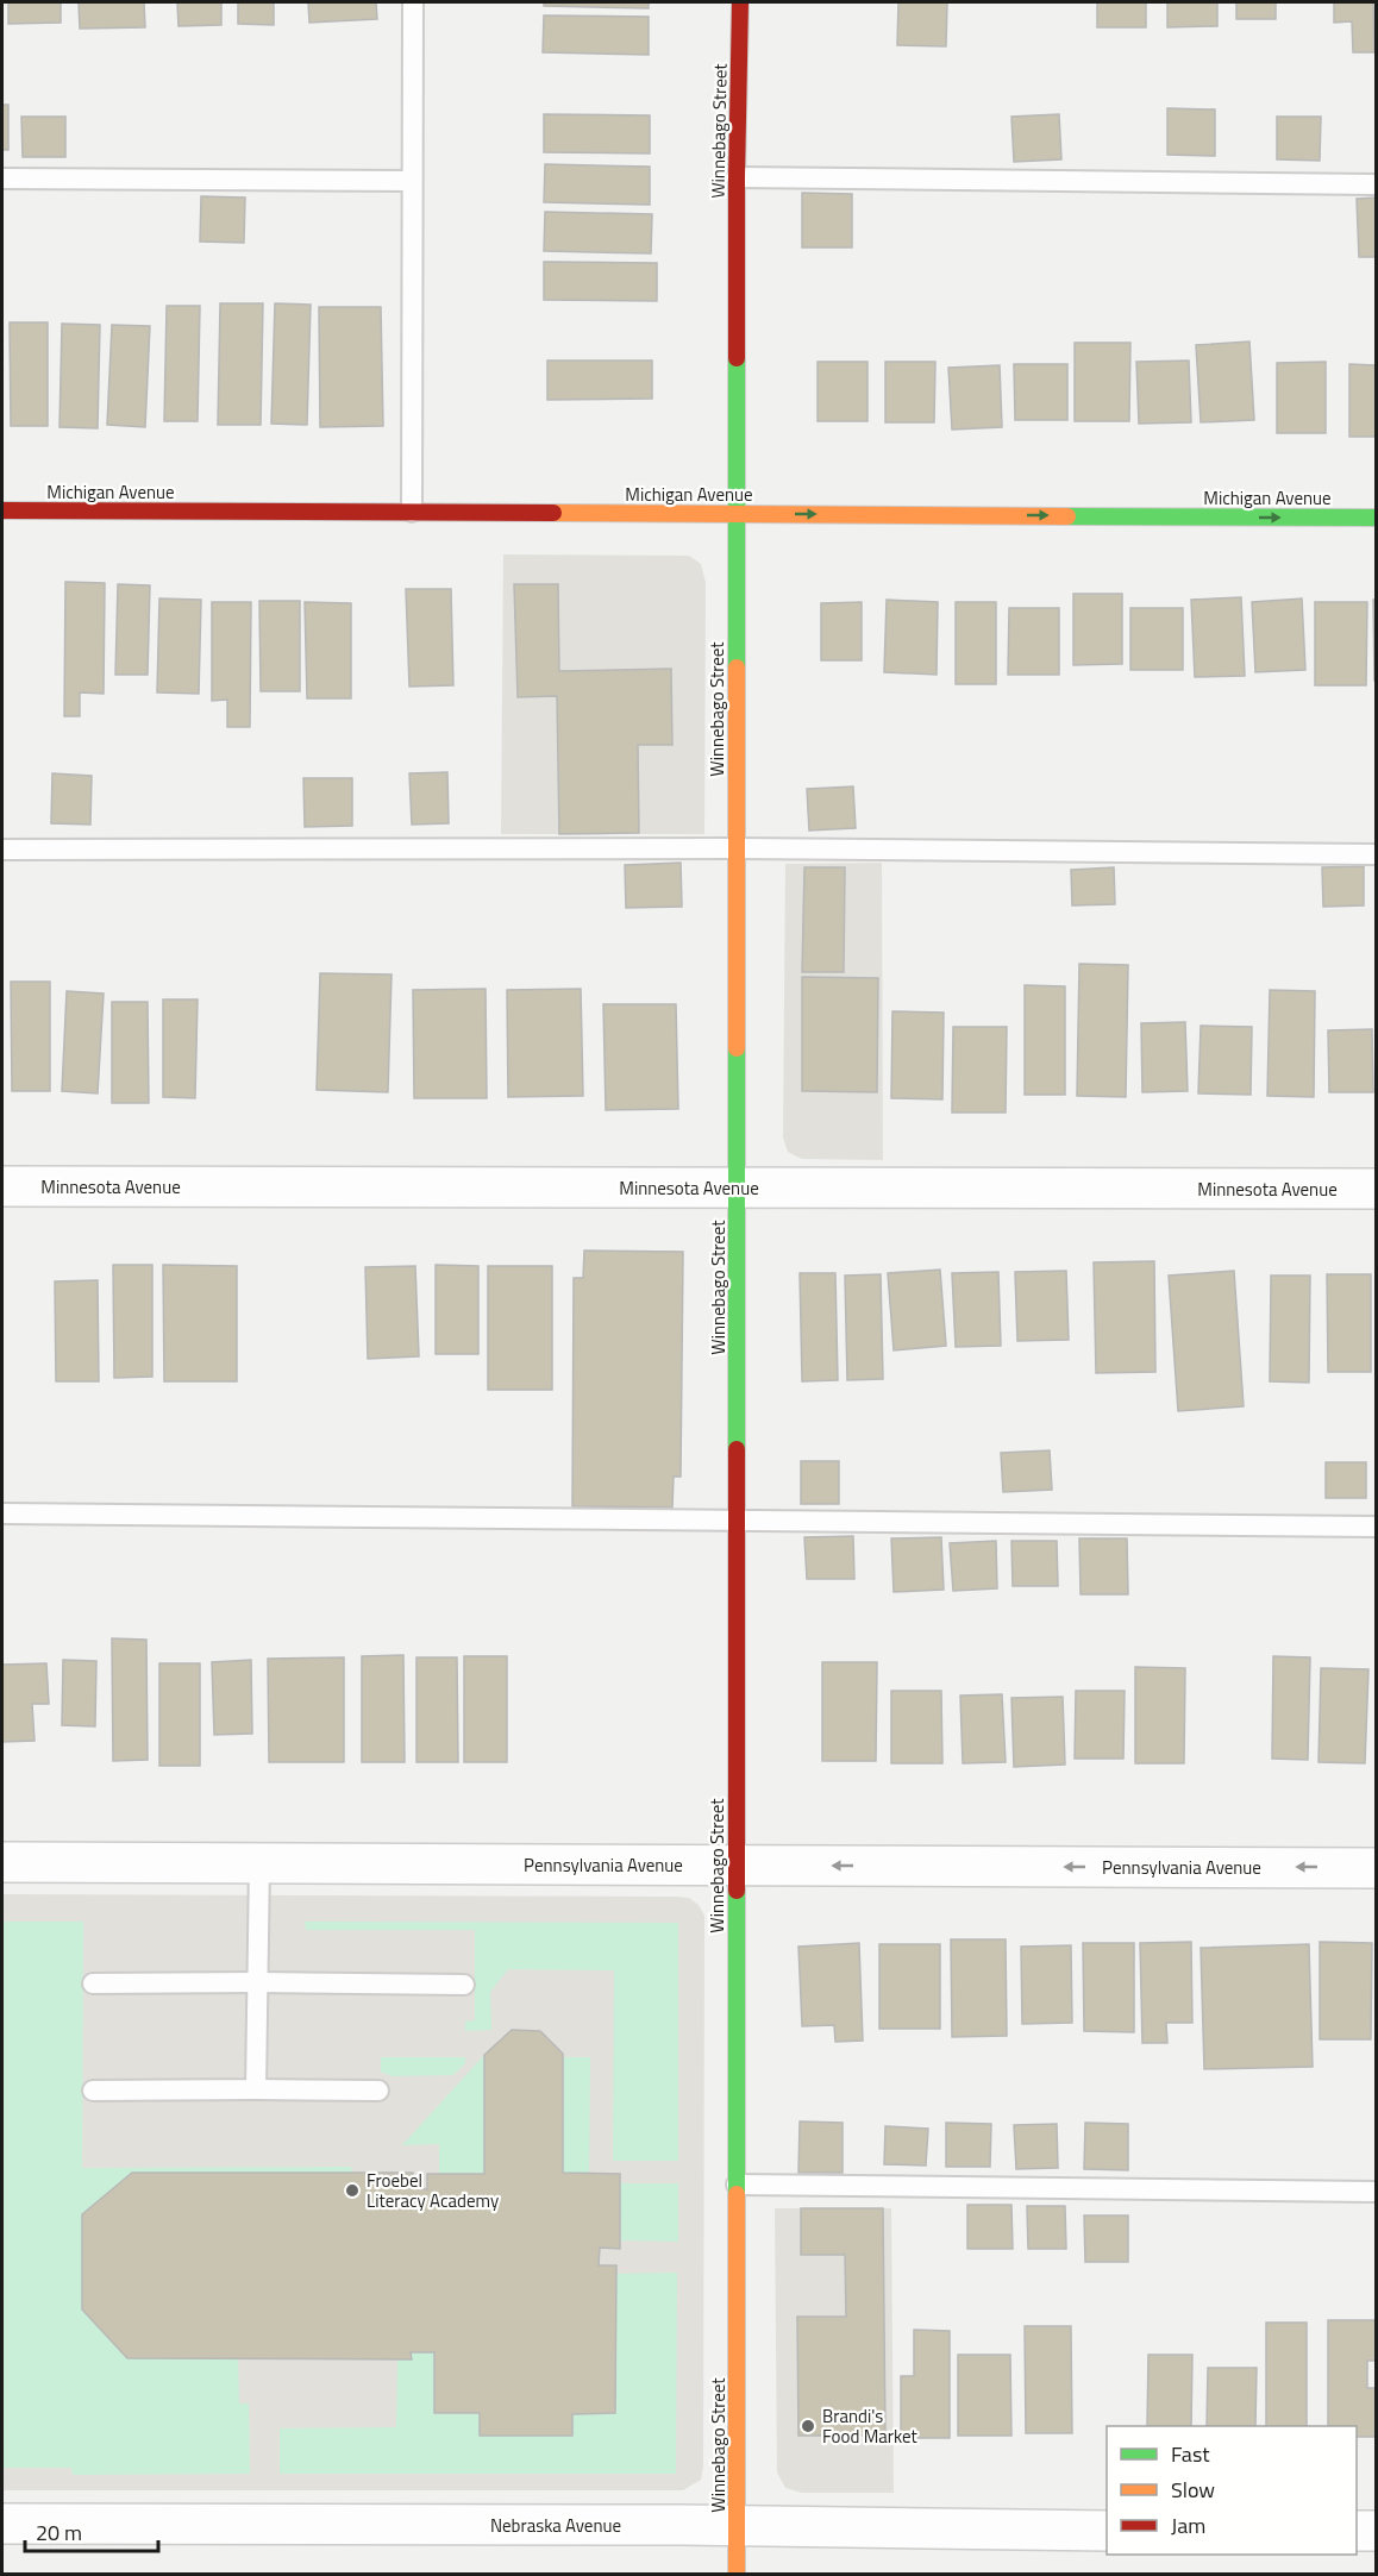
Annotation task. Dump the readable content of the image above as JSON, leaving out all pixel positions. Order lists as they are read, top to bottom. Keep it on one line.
{"streets":{"street":["Winnebago Street","Michigan Avenue","Minnesota Avenue","Pennsylvania Avenue","Nebraska Avenue"]},"crossings":[["Winnebago Street","Michigan Avenue"],["Winnebago Street","Minnesota Avenue"],["Winnebago Street","Pennsylvania Avenue"],["Winnebago Street","Nebraska Avenue"]],"one_way":["Michigan Avenue","Pennsylvania Avenue"],"places":["Froebel Literacy Academy","Brandi's Food Market"],"legend":["Fast","Slow","Jam"],"scale_bar":"20 m"}
